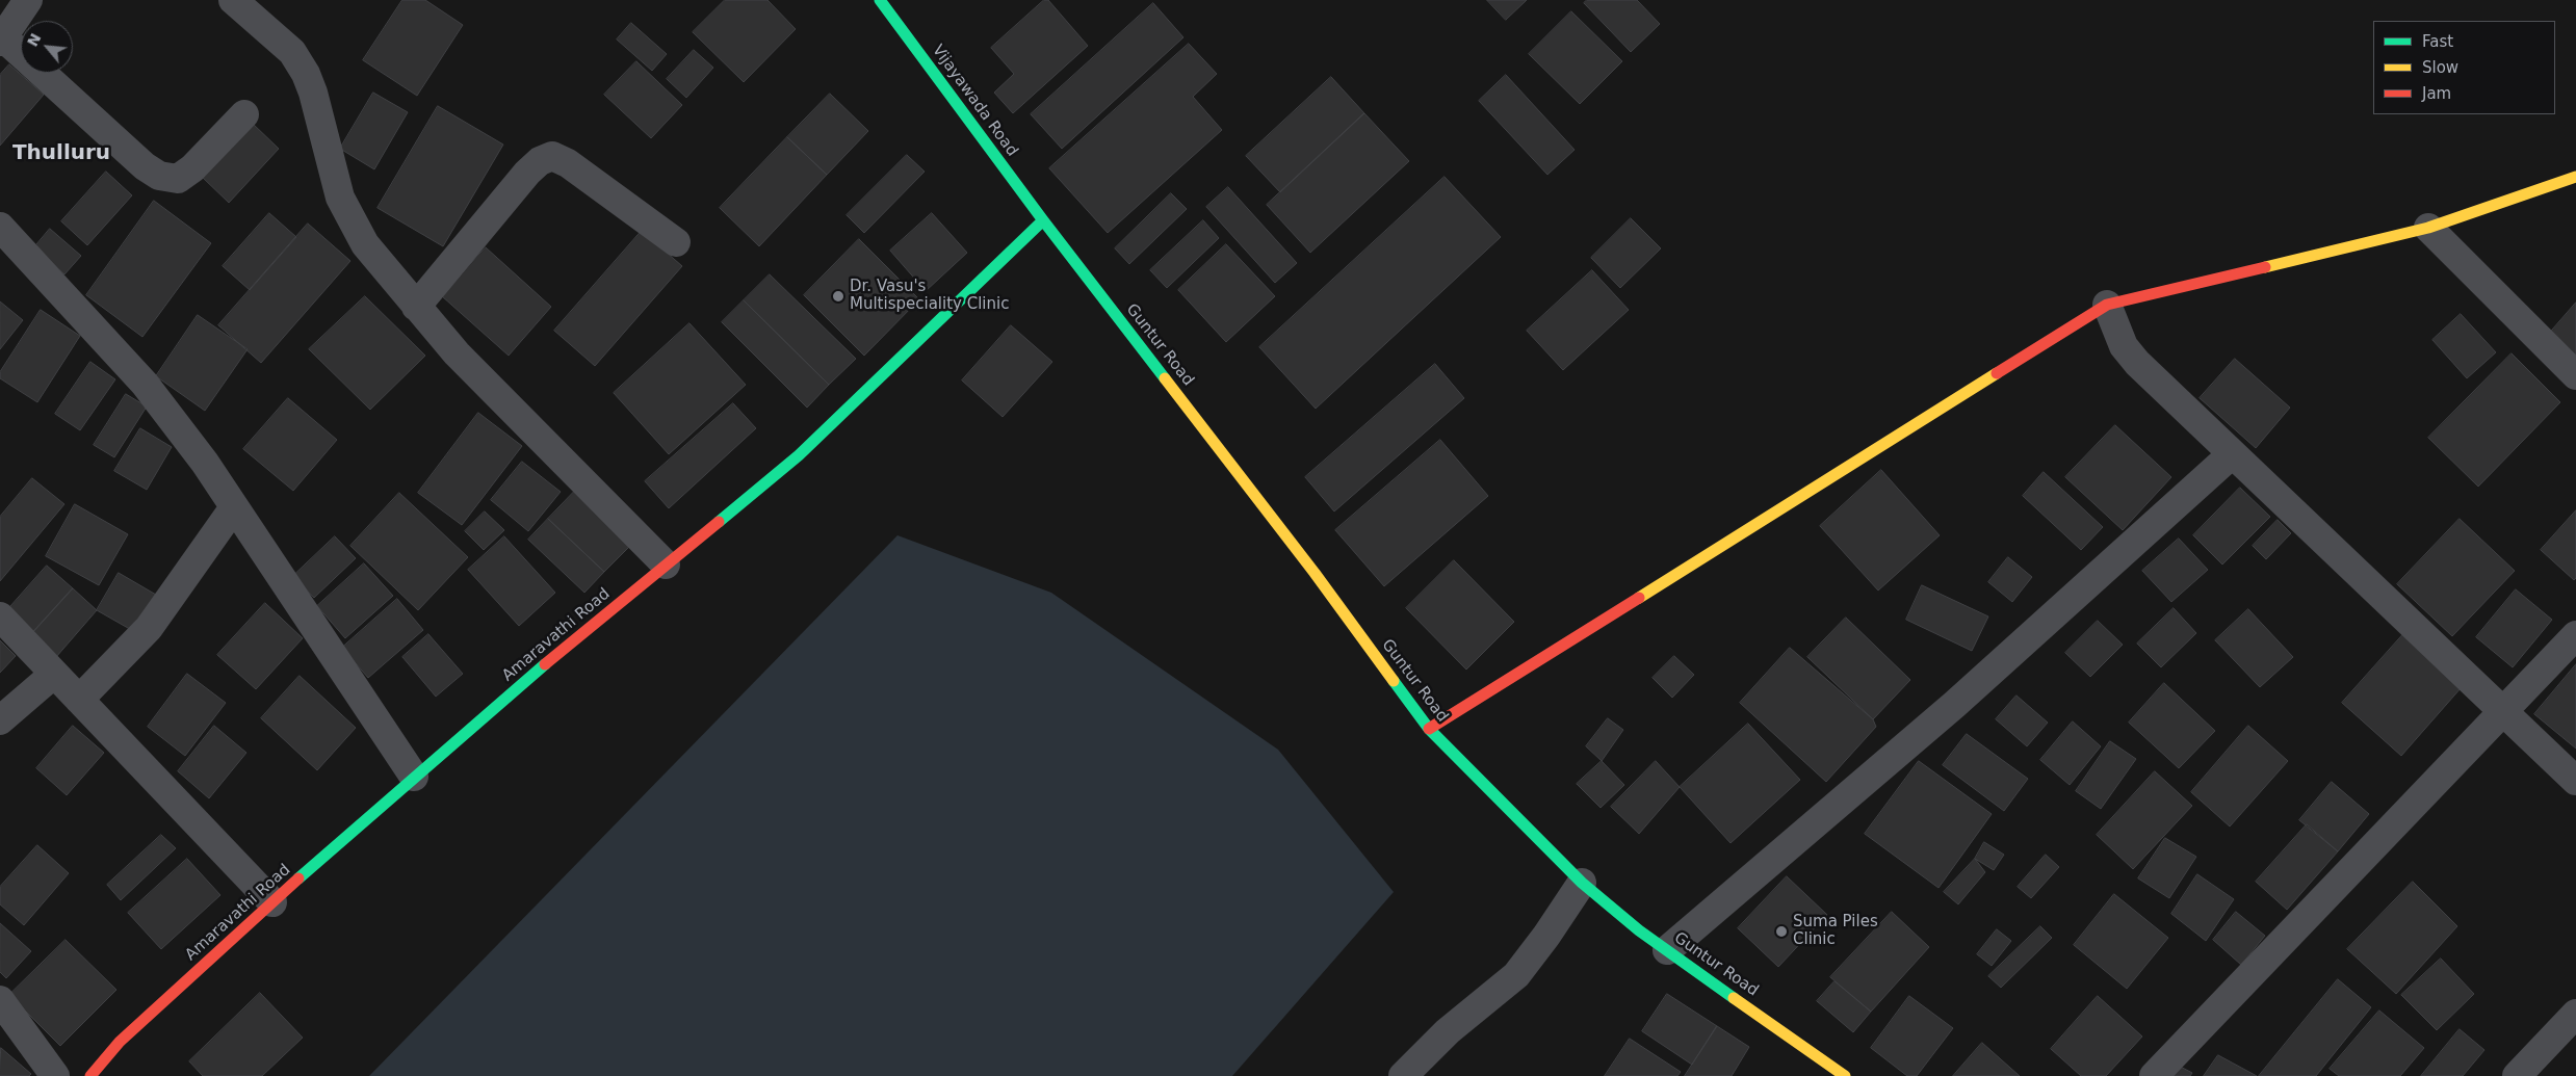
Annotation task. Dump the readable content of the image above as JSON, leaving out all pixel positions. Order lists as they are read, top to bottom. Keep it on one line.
{"streets":{"main road":["Vijayawada Road","Guntur Road","Amaravathi Road"]},"crossings":[["Vijayawada Road","Guntur Road"],["Vijayawada Road","Amaravathi Road"],["Guntur Road","Amaravathi Road"]],"districts":["Thulluru"],"places":["Dr. Vasu's Multispeciality Clinic","Suma Piles Clinic"],"legend":["Fast","Slow","Jam"],"north":"top left"}
